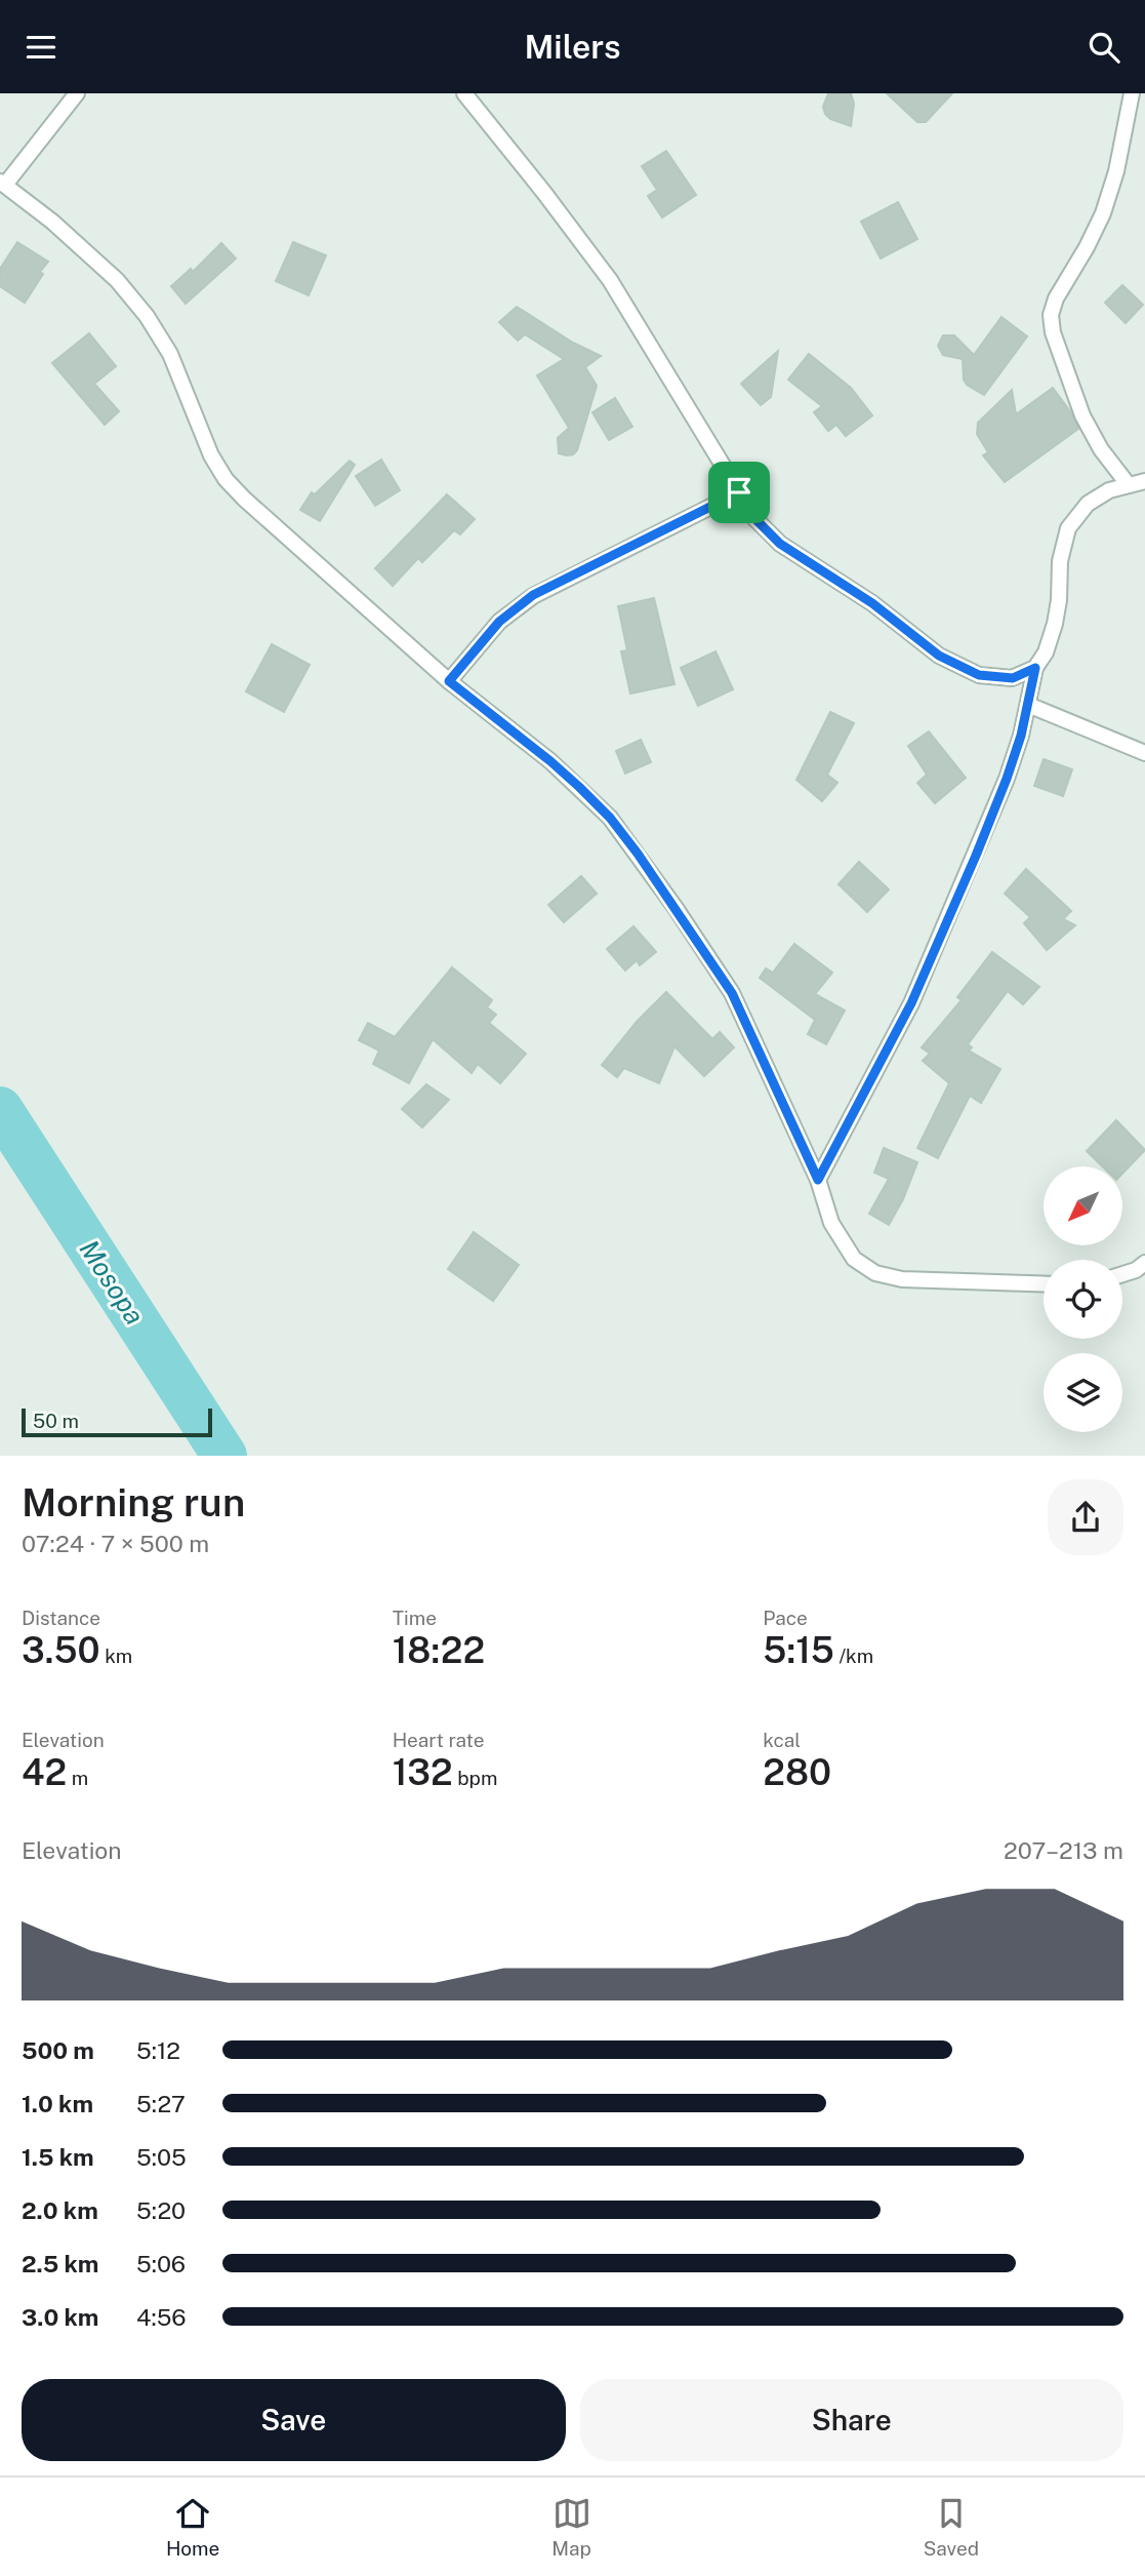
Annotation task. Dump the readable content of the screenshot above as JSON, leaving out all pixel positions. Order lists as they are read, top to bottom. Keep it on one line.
{"water":["Mosopa"],"scale_bar":"50 m","north":"bottom left","page":{"header":"Milers","scale":"50 m","heading":["Morning run","07:24 · 7 × 500 m"],"stats":[["Distance","3.50 km"],["Time","18:22"],["Pace","5:15 /km"],["Elevation","42 m"],["Heart rate","132 bpm"],["kcal","280"]],"chart":["Elevation","207–213 m"],"list":[{"name":"500 m","note":"5:12"},{"name":"1.0 km","note":"5:27"},{"name":"1.5 km","note":"5:05"},{"name":"2.0 km","note":"5:20"},{"name":"2.5 km","note":"5:06"},{"name":"3.0 km","note":"4:56"}],"buttons":["Save","Share"],"tabs":["Home","Map","Saved"]}}
